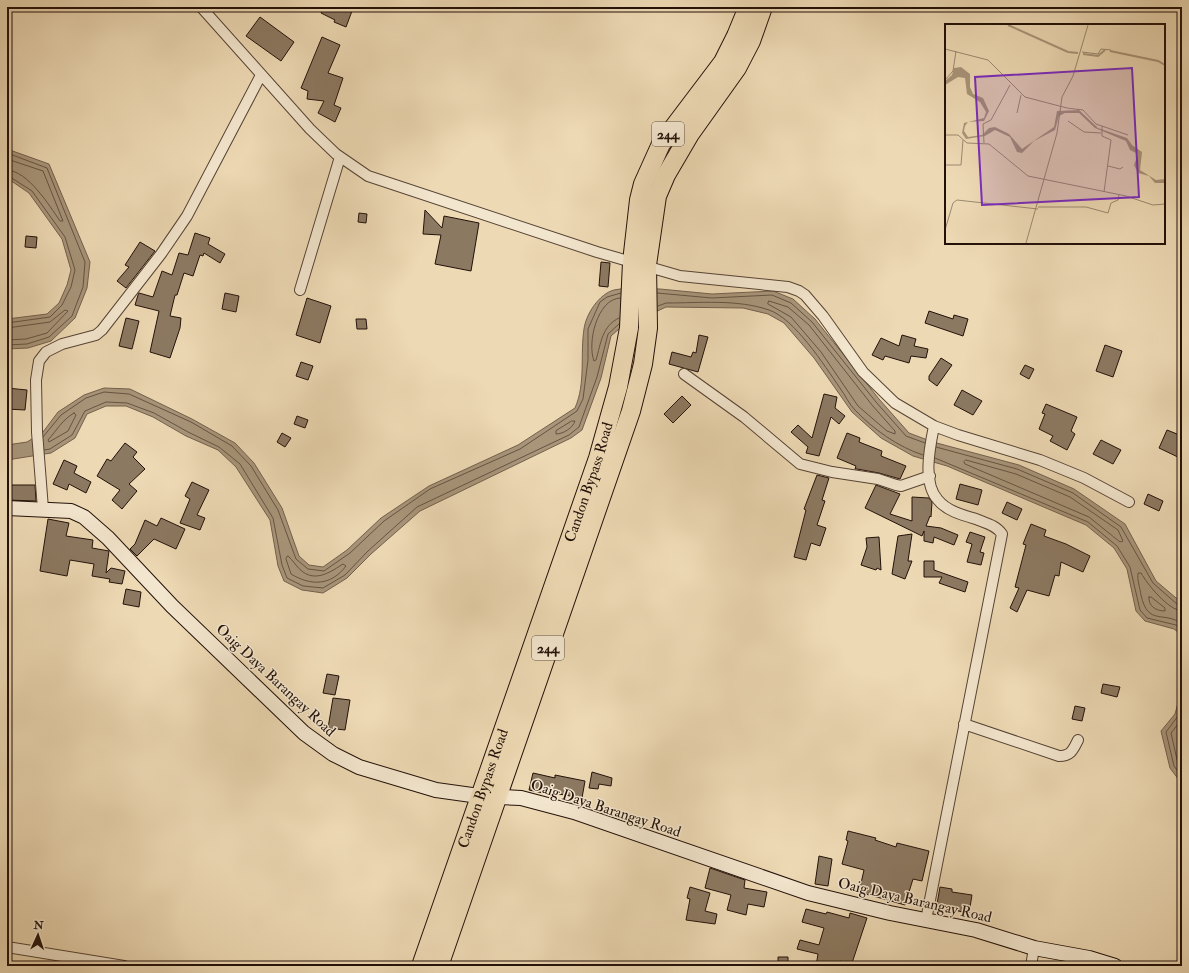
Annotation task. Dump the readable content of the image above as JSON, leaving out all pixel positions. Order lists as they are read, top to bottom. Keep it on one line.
{"streets":{"highway":["244","Candon Bypass Road"],"street":["Oaig Daya Barangay Road"]},"crossings":[["Candon Bypass Road","Oaig Daya Barangay Road"]],"north":"top"}
